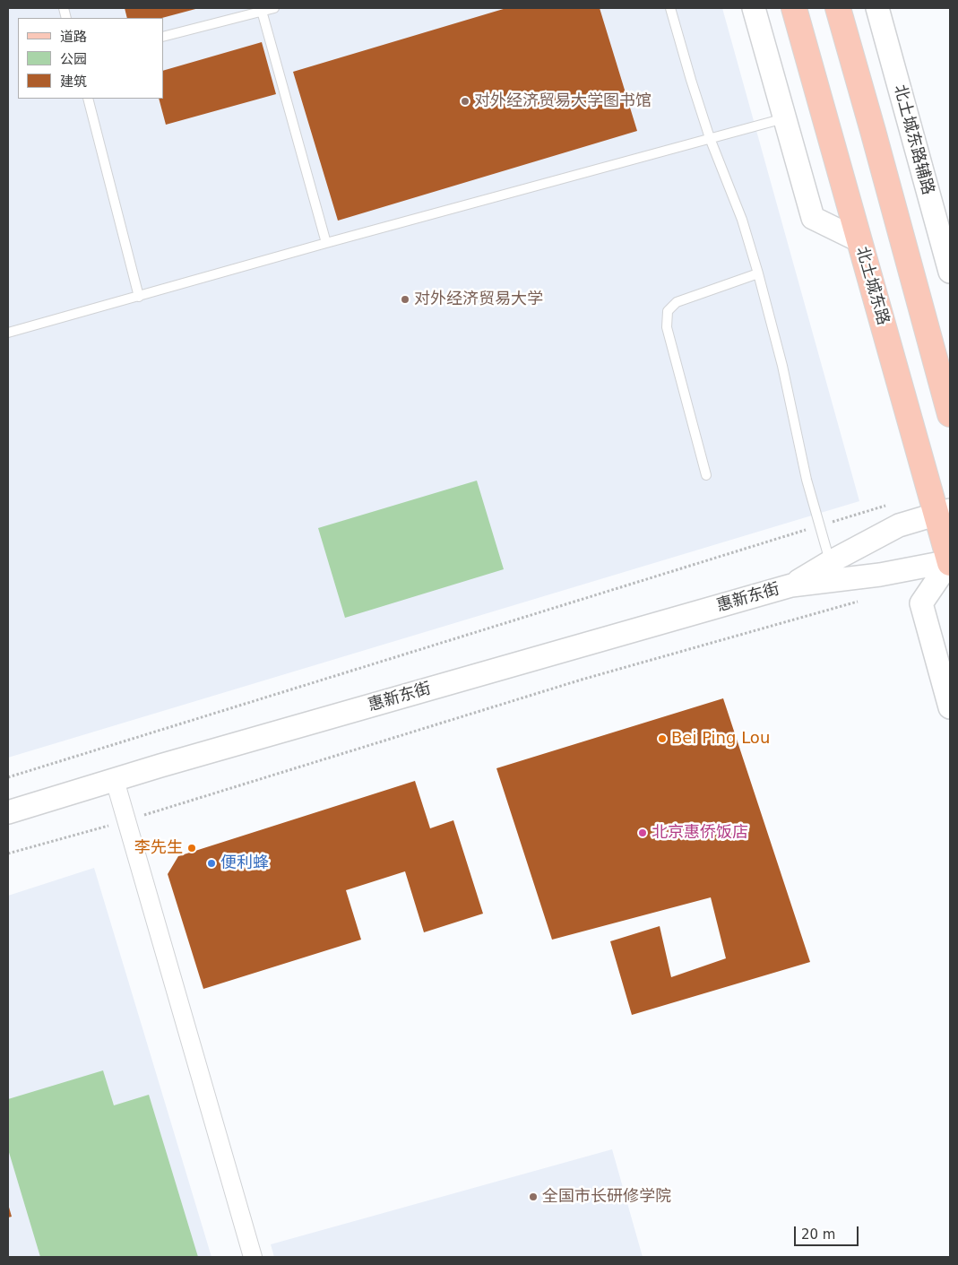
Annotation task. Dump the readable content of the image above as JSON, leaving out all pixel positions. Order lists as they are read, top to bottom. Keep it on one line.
{"streets":{"main road":["北土城东路"],"street":["北土城东路辅路","惠新东街"]},"crossings":[["北土城东路","惠新东街"]],"places":["对外经济贸易大学图书馆","对外经济贸易大学","Bei Ping Lou","北京惠侨饭店","李先生","便利蜂","全国市长研修学院"],"legend":["道路","公园","建筑"],"scale_bar":"20 m"}
